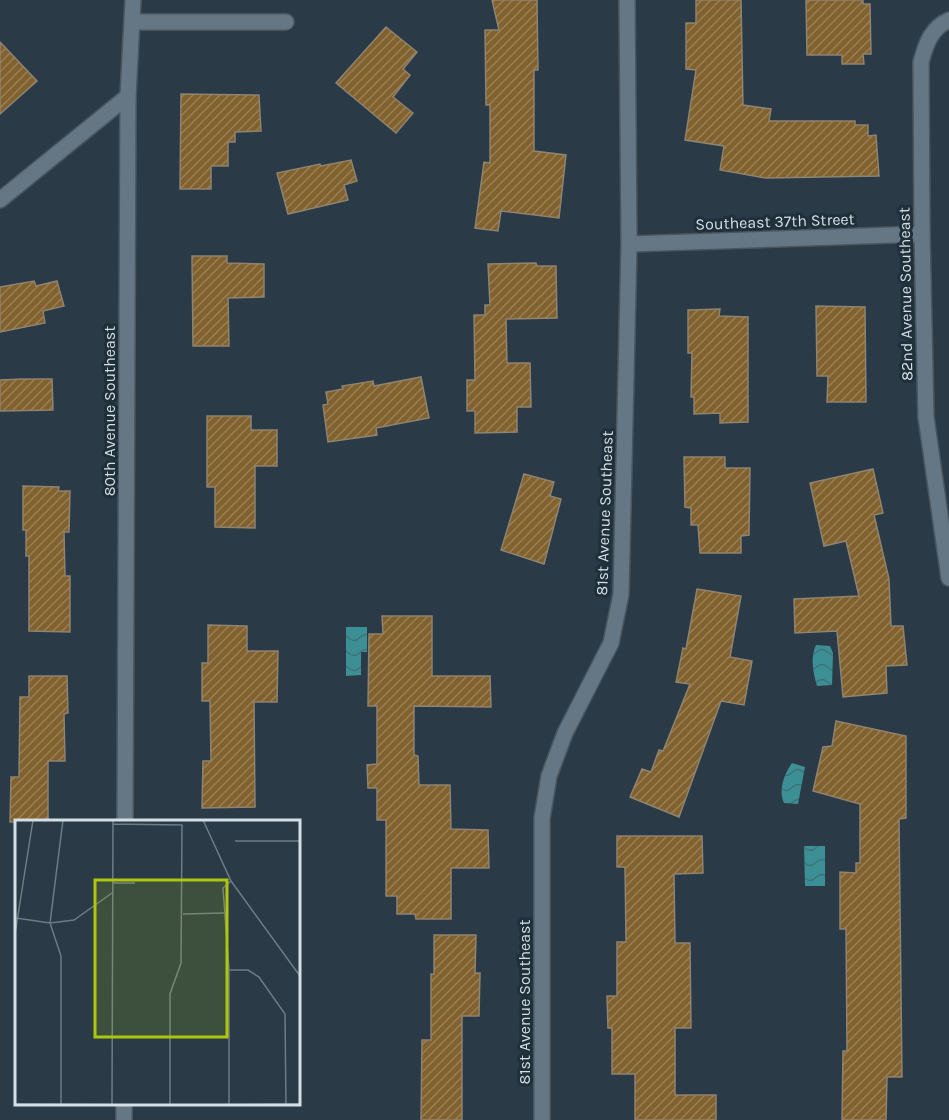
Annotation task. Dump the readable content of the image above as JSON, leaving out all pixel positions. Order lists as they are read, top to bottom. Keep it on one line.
{"streets":{"street":["Southeast 37th Street","82nd Avenue Southeast","80th Avenue Southeast","81st Avenue Southeast"]},"crossings":[["Southeast 37th Street","82nd Avenue Southeast"],["Southeast 37th Street","81st Avenue Southeast"]]}
